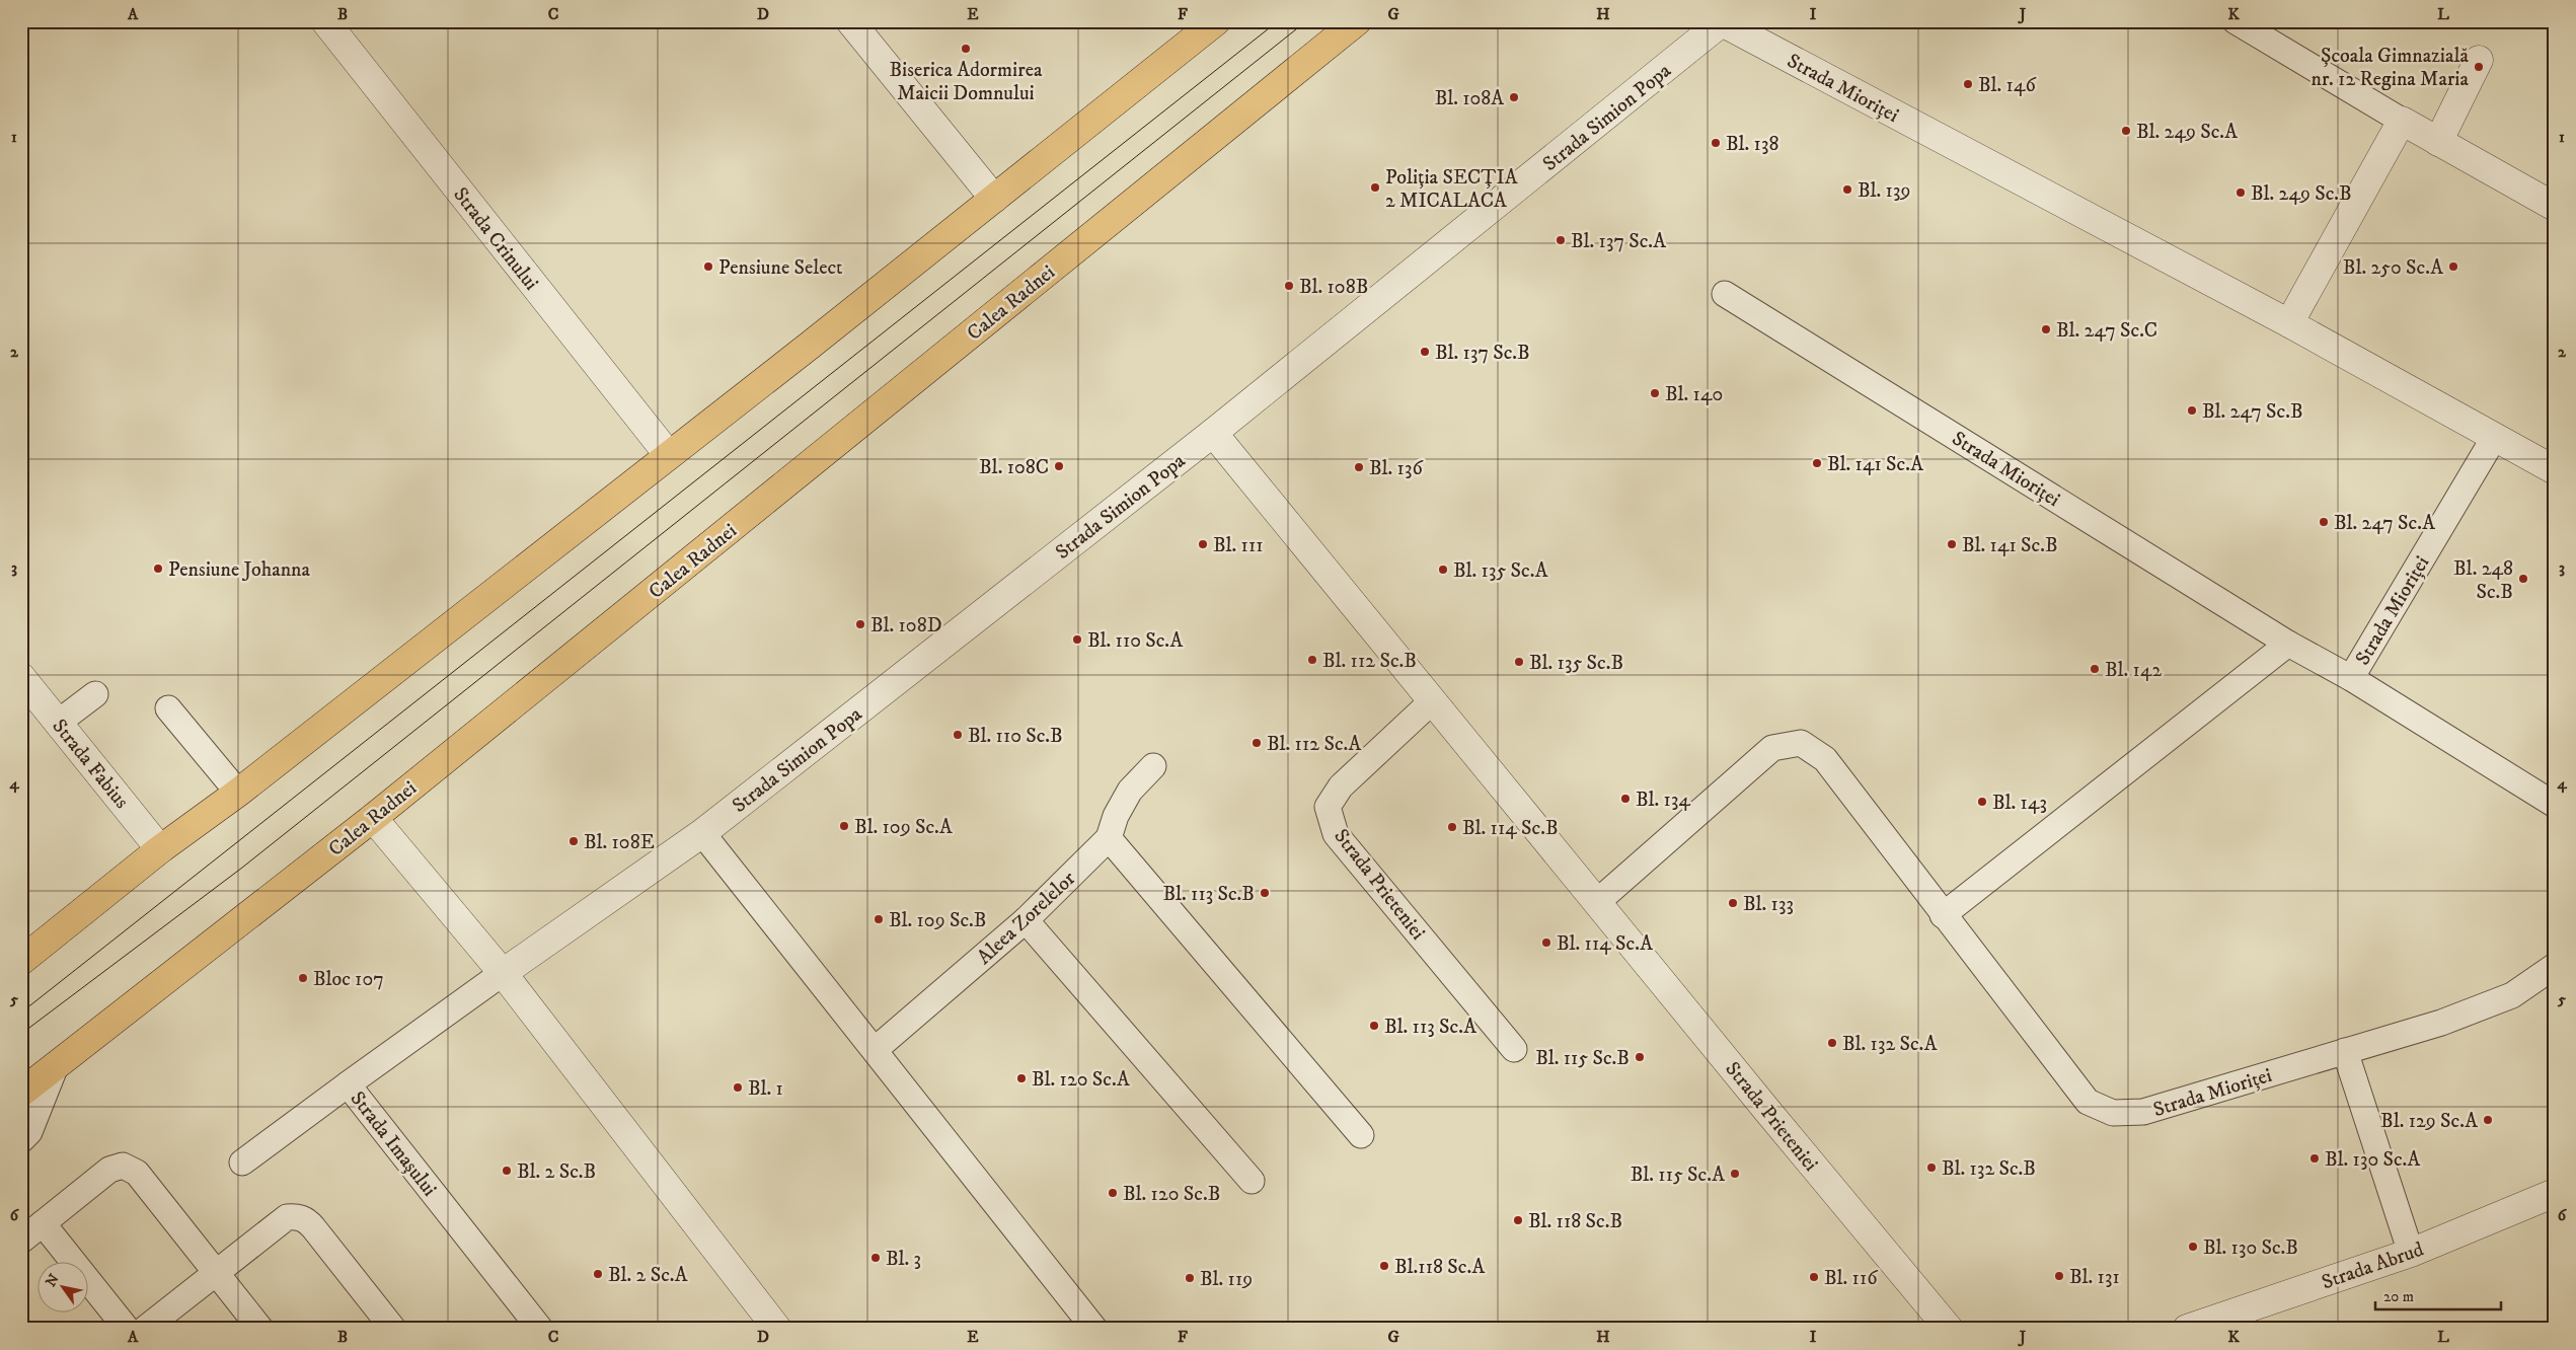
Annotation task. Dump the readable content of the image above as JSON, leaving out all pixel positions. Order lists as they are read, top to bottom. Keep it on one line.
{"streets":{"main road":["Calea Radnei"],"street":["Strada Mioriței","Strada Simion Popa","Strada Crinului","Strada Fabius","Strada Prieteniei","Strada Abrud"],"lane":["Aleea Zorelelor","Strada Imașului"]},"crossings":[["Strada Mioriței","Strada Simion Popa"],["Strada Mioriței","Strada Prieteniei"],["Strada Simion Popa","Strada Prieteniei"],["Strada Simion Popa","Strada Imașului"]],"places":["Biserica Adormirea Maicii Domnului","Școala Gimnazială nr. 12 Regina Maria","Bl. 146","Bl. 108A","Bl. 249 Sc.A","Bl. 138","Poliția SECŢIA 2 MICALACA","Bl. 139","Bl. 249 Sc.B","Bl. 137 Sc.A","Pensiune Select","Bl. 250 Sc.A","Bl. 108B","Bl. 247 Sc.C","Bl. 137 Sc.B","Bl. 140","Bl. 247 Sc.B","Bl. 141 Sc.A","Bl. 108C","Bl. 136","Bl. 247 Sc.A","Bl. 111","Bl. 141 Sc.B","Pensiune Johanna","Bl. 135 Sc.A","Bl. 248 Sc.B","Bl. 108D","Bl. 110 Sc.A","Bl. 112 Sc.B","Bl. 135 Sc.B","Bl. 142","Bl. 110 Sc.B","Bl. 112 Sc.A","Bl. 134","Bl. 143","Bl. 109 Sc.A","Bl. 114 Sc.B","Bl. 108E","Bl. 113 Sc.B","Bl. 133","Bl. 109 Sc.B","Bl. 114 Sc.A","Bloc 107","Bl. 113 Sc.A","Bl. 132 Sc.A","Bl. 115 Sc.B","Bl. 120 Sc.A","Bl. 1","Bl. 129 Sc.A","Bl. 130 Sc.A","Bl. 132 Sc.B","Bl. 2 Sc.B","Bl. 115 Sc.A","Bl. 120 Sc.B","Bl. 118 Sc.B","Bl. 130 Sc.B","Bl. 3","Bl.118 Sc.A","Bl. 2 Sc.A","Bl. 131","Bl. 116","Bl. 119"],"scale_bar":"20 m","north":"top left","grid":{"columns":["A","B","C","D","E","F","G","H","I","J","K","L"],"rows":["1","2","3","4","5","6"]}}
